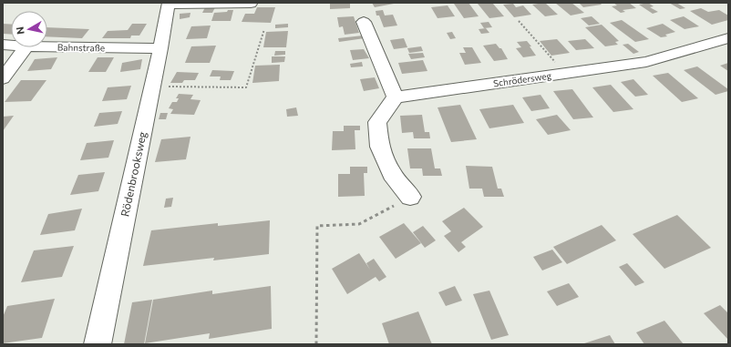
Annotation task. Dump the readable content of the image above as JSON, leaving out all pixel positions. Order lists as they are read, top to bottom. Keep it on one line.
{"streets":{"street":["Bahnstraße","Schrödersweg","Rödenbrooksweg"]},"crossings":[["Bahnstraße","Rödenbrooksweg"]],"north":"left"}
